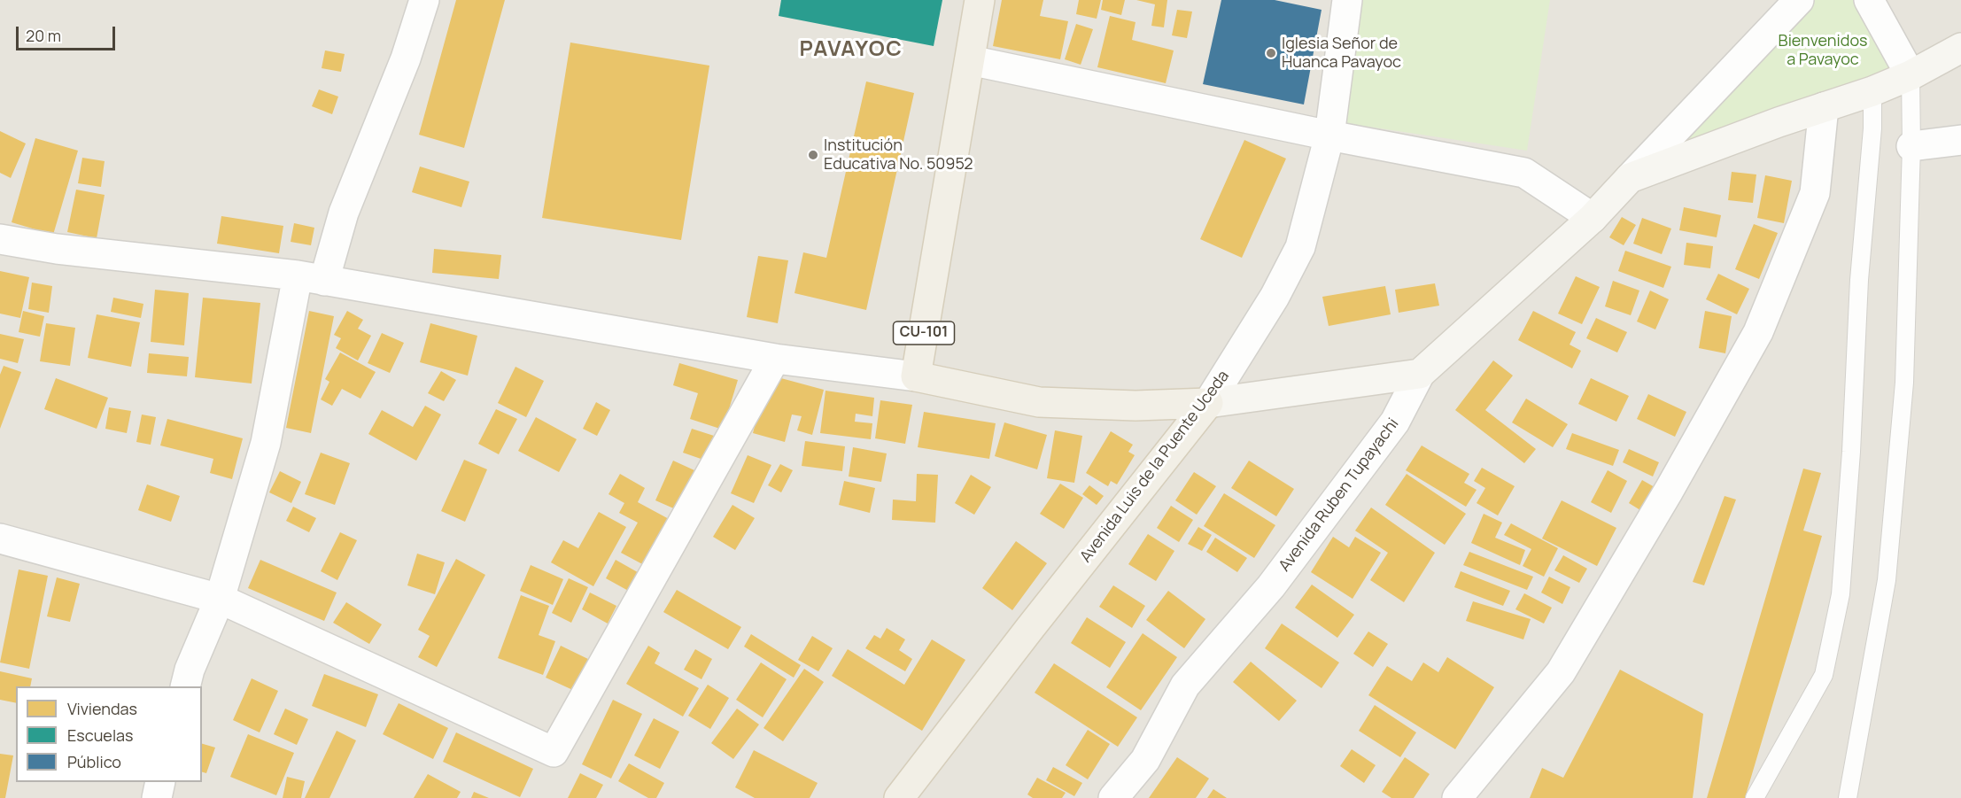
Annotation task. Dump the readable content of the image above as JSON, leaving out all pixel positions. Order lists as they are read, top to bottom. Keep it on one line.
{"streets":{"main road":["CU-101","Avenida Luis de la Puente Uceda"],"street":["Avenida Ruben Tupayachi"]},"districts":["PAVAYOC"],"parks":["Bienvenidos a Pavayoc"],"places":["Iglesia Señor de Huanca Pavayoc","Institución Educativa No. 50952"],"legend":["Viviendas","Escuelas","Público"],"scale_bar":"20 m"}
